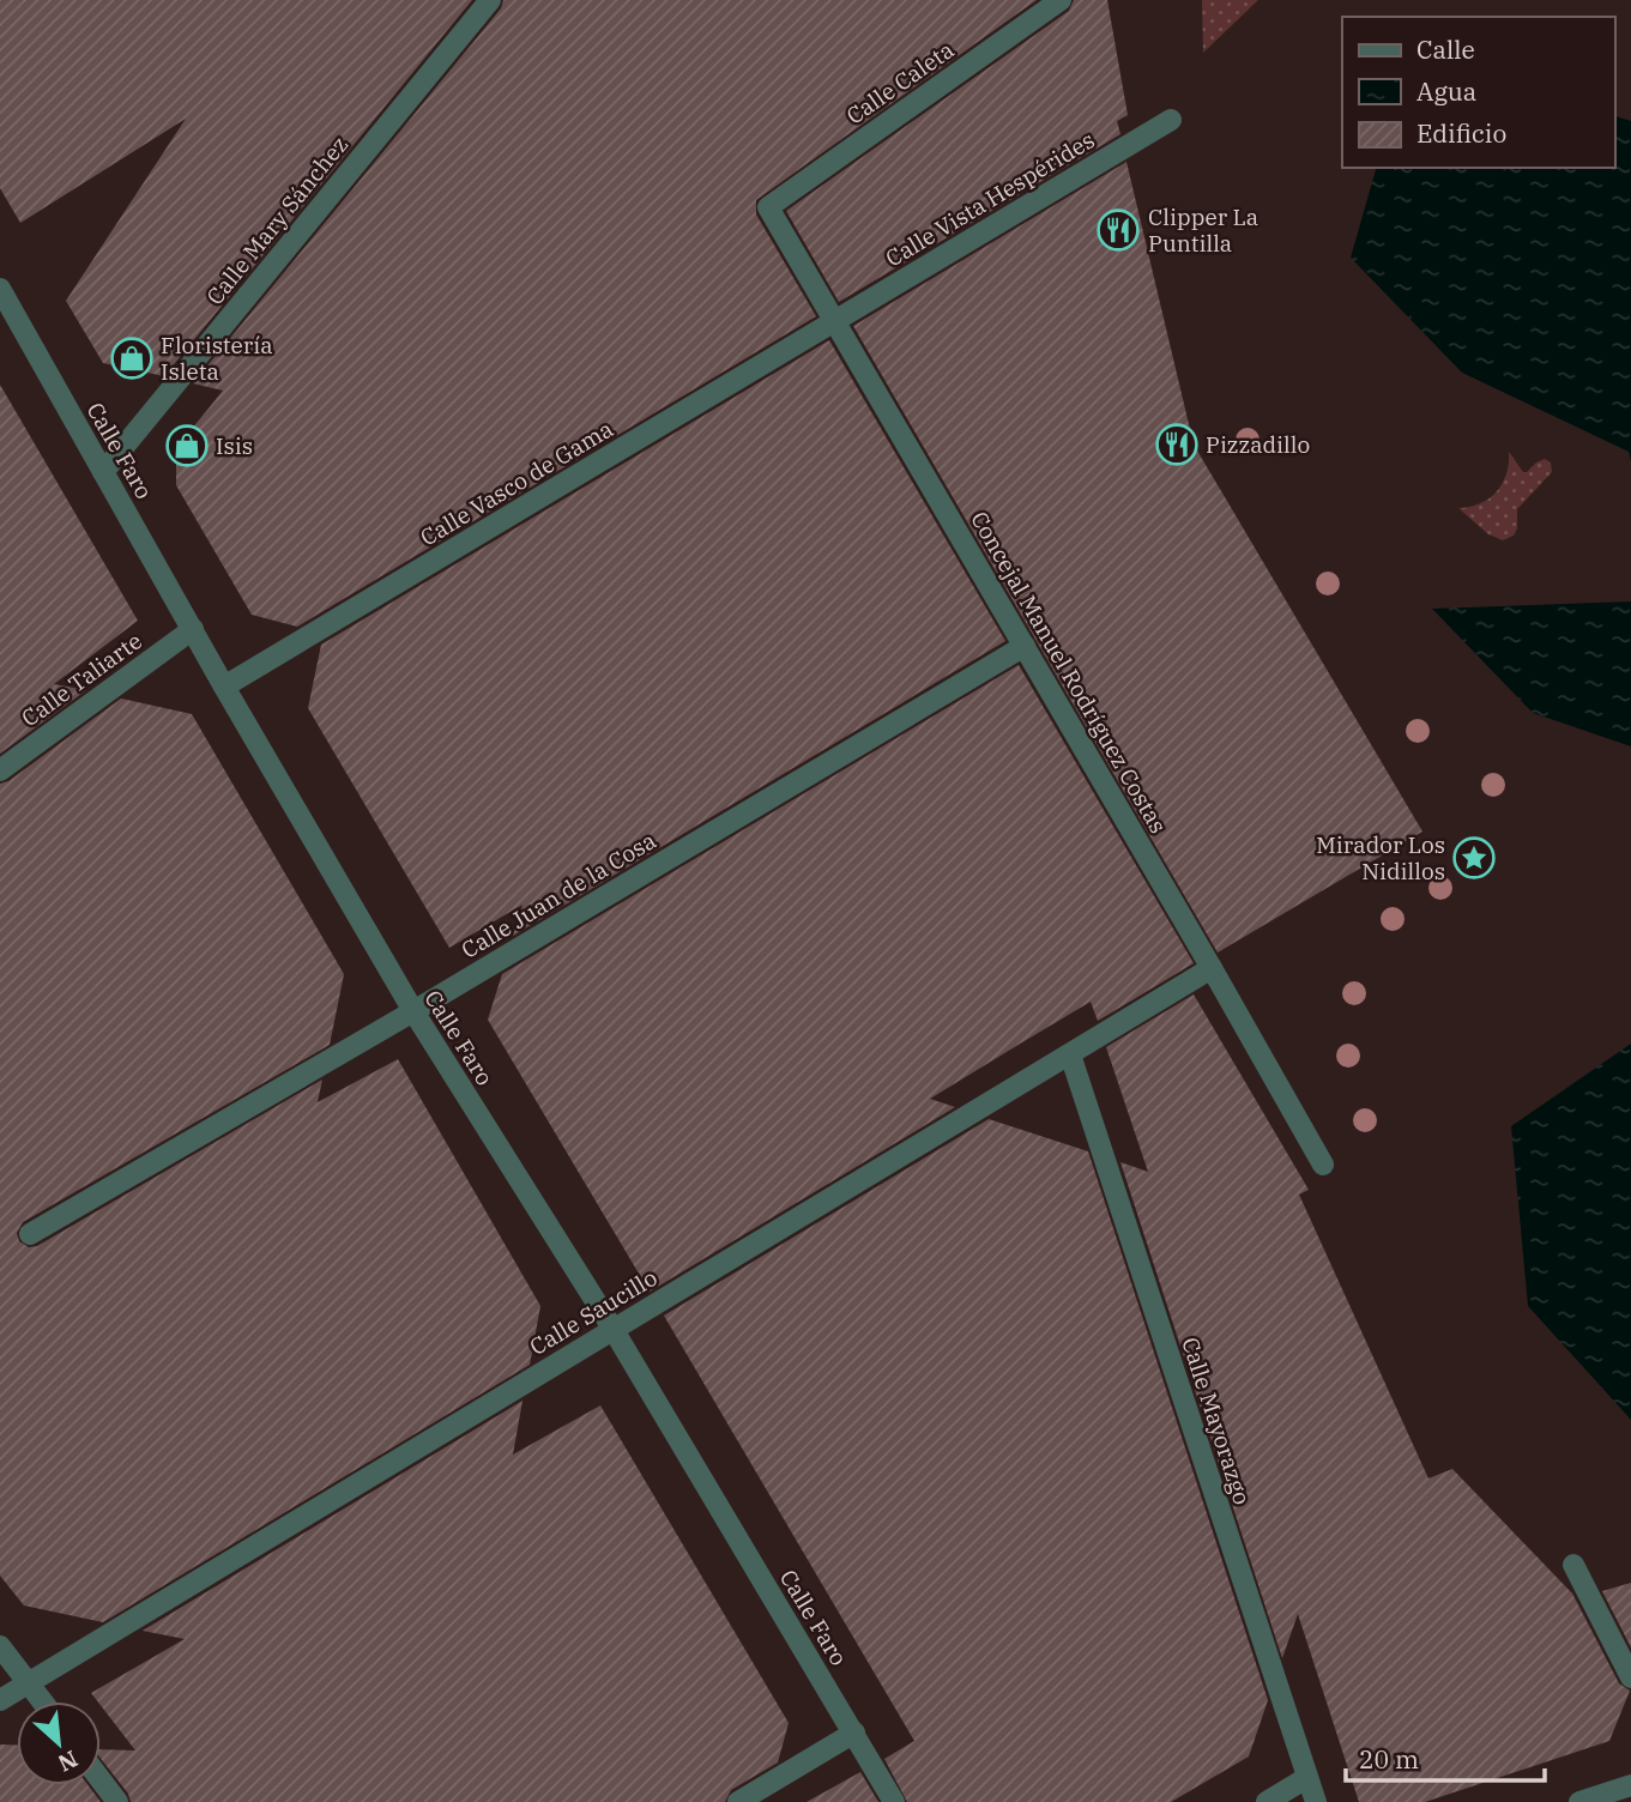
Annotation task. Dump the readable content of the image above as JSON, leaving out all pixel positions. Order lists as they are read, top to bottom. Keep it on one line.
{"streets":{"street":["Calle Caleta","Calle Vista Hespérides","Calle Mary Sánchez","Calle Faro","Calle Vasco de Gama","Concejal Manuel Rodríguez Costas","Calle Taliarte","Calle Juan de la Cosa","Calle Saucillo","Calle Mayorazgo"]},"crossings":[["Calle Caleta","Concejal Manuel Rodríguez Costas"],["Calle Vista Hespérides","Calle Vasco de Gama"],["Calle Vista Hespérides","Concejal Manuel Rodríguez Costas"],["Calle Mary Sánchez","Calle Faro"],["Calle Faro","Calle Vasco de Gama"],["Calle Faro","Calle Taliarte"],["Calle Faro","Calle Juan de la Cosa"],["Calle Faro","Calle Saucillo"],["Calle Vasco de Gama","Concejal Manuel Rodríguez Costas"],["Concejal Manuel Rodríguez Costas","Calle Juan de la Cosa"],["Concejal Manuel Rodríguez Costas","Calle Saucillo"],["Calle Saucillo","Calle Mayorazgo"]],"places":{"restaurant":["Clipper La Puntilla","Pizzadillo"],"shop":["Floristería Isleta","Isis"],"place":["Mirador Los Nidillos"]},"legend":["Calle","Agua","Edificio"],"scale_bar":"20 m","north":"bottom right"}
